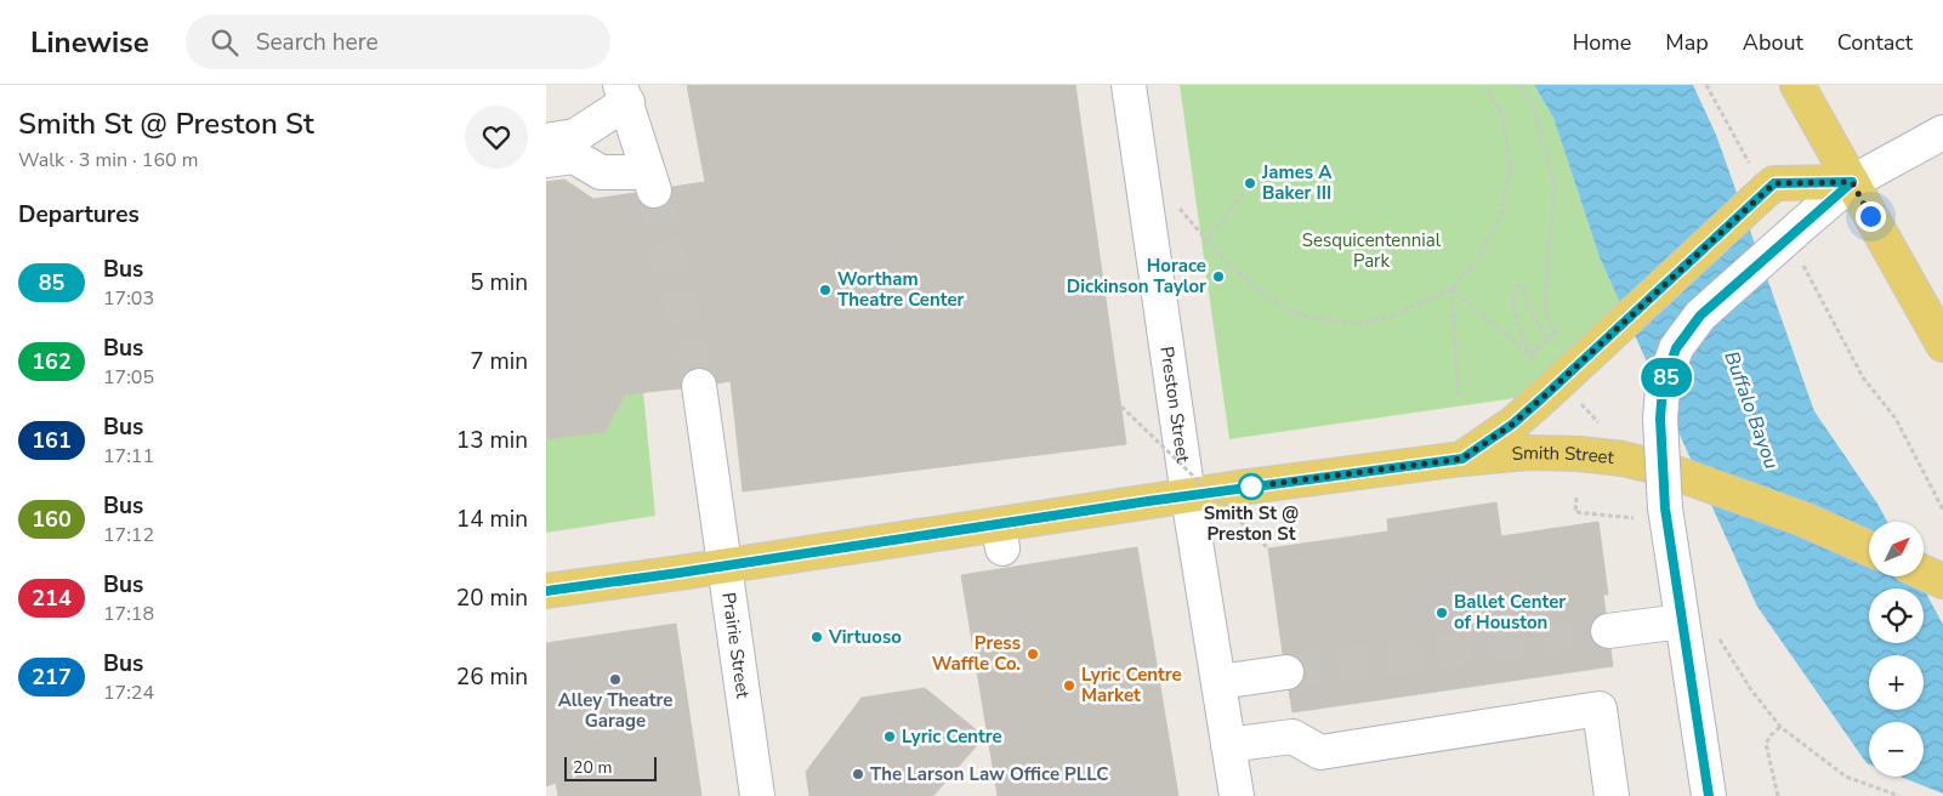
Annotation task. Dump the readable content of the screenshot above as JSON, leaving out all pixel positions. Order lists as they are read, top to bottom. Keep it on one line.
{"streets":{"main road":["Smith Street"],"street":["Preston Street","Prairie Street"]},"crossings":[["Preston Street","Smith Street"],["Smith Street","Prairie Street"]],"water":["Buffalo Bayou"],"parks":["Sesquicentennial Park"],"places":["James A Baker III","Horace Dickinson Taylor","Wortham Theatre Center","Smith St @ Preston St","Ballet Center of Houston","Virtuoso","Press Waffle Co.","Alley Theatre Garage","Lyric Centre Market","Lyric Centre","The Larson Law Office PLLC"],"lines":["bus line 85"],"scale_bar":"20 m","north":"top right","page":{"header":"Linewise","search":"Search here","nav":["Home","Map","About","Contact"],"heading":[["Smith St @ Preston St","Walk · 3 min · 160 m"],"Departures"],"on_map":"85","list":[{"mark":"85","name":"Bus","note":"17:03","value":"5 min"},{"mark":"162","name":"Bus","note":"17:05","value":"7 min"},{"mark":"161","name":"Bus","note":"17:11","value":"13 min"},{"mark":"160","name":"Bus","note":"17:12","value":"14 min"},{"mark":"214","name":"Bus","note":"17:18","value":"20 min"},{"mark":"217","name":"Bus","note":"17:24","value":"26 min"}],"map_buttons":["+","−"],"scale":"20 m"}}
